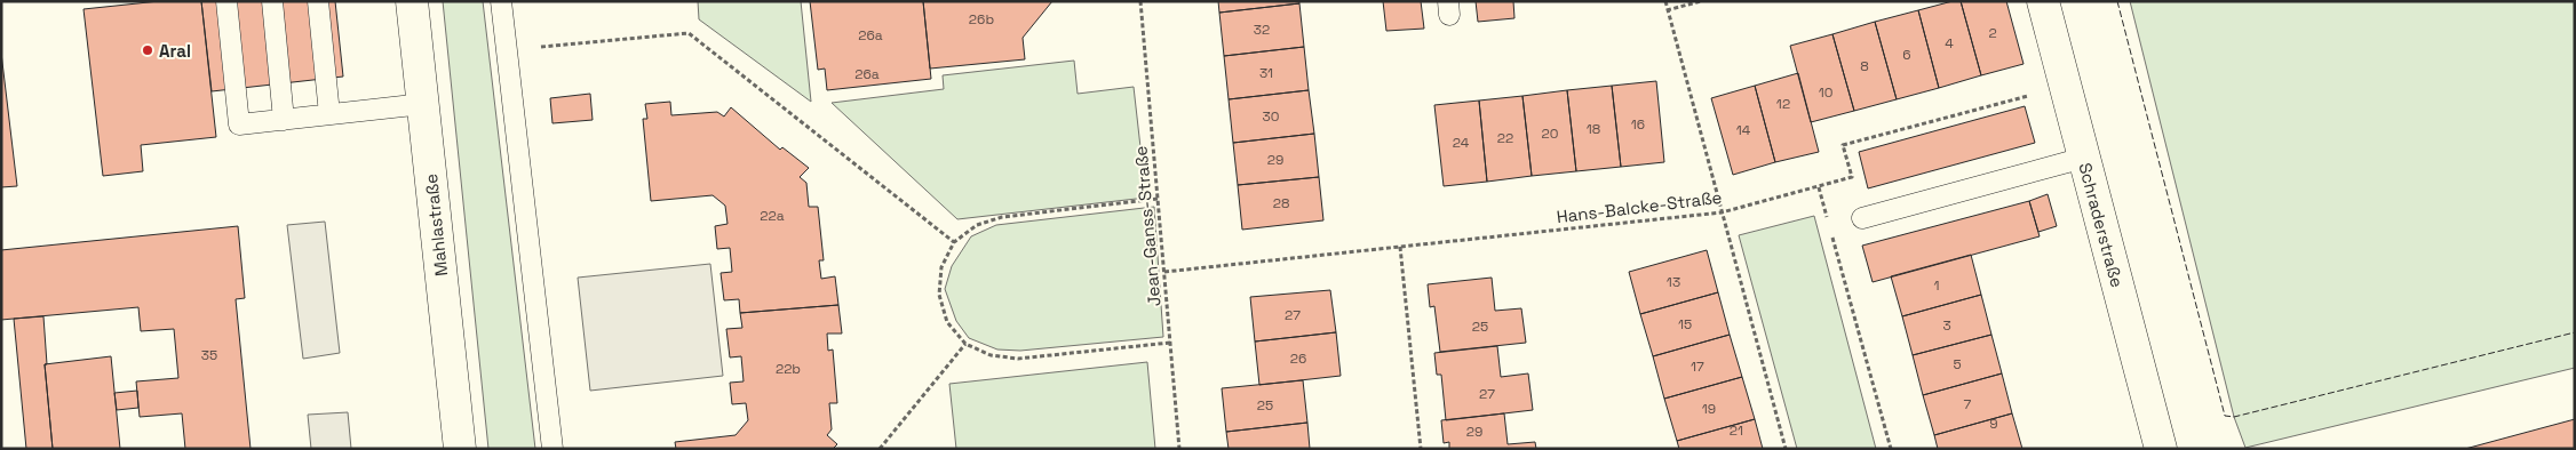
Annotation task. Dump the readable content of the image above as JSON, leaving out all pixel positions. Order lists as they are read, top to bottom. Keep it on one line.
{"streets":{"street":["Mahlastraße","Schraderstraße"],"path":["Hans-Balcke-Straße","Jean-Ganss-Straße"]},"crossings":[["Hans-Balcke-Straße","Schraderstraße"],["Hans-Balcke-Straße","Jean-Ganss-Straße"]],"places":["Aral"],"house_numbers":["26b","32","2","26a","4","6","8","31","26a","10","12","30","16","18","14","20","22","24","29","28","22a","13","1","27","15","3","25","35","26","5","17","22b","27","7","25","19","9","21","29"]}
